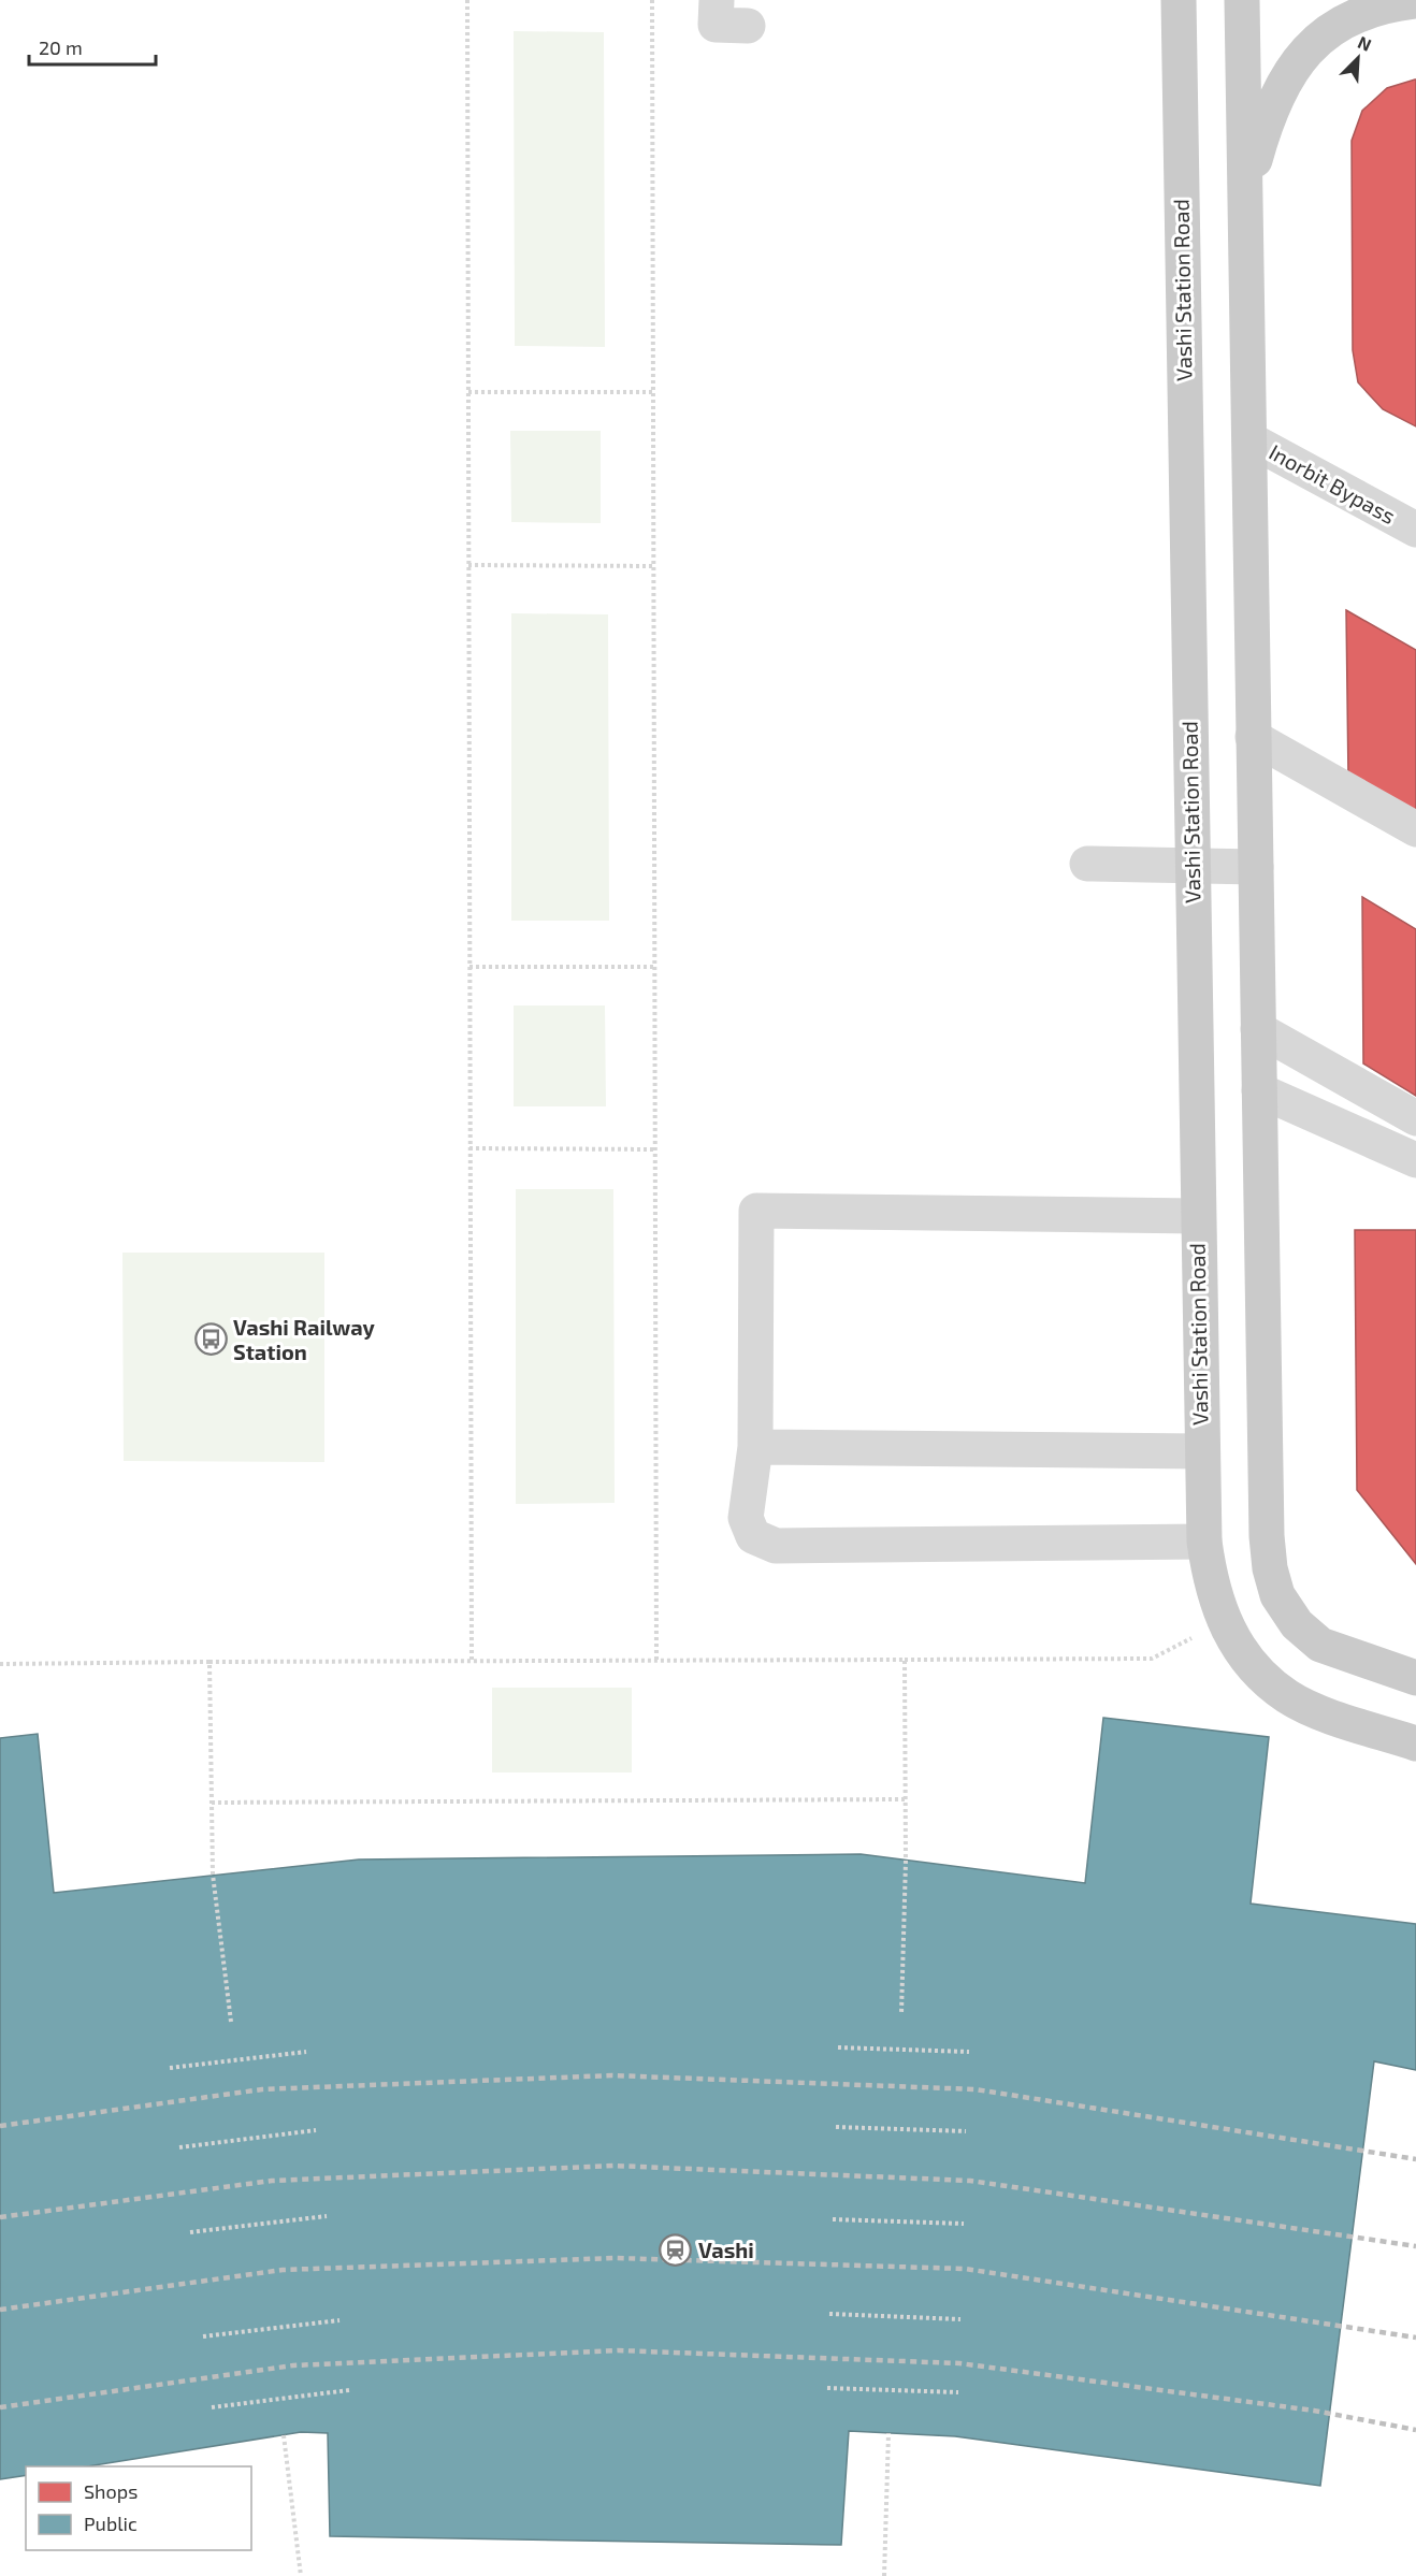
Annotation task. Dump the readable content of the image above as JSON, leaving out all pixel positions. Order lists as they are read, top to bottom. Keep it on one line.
{"streets":{"main road":["Vashi Station Road"],"street":["Inorbit Bypass"]},"places":{"bus stop":["Vashi Railway Station"],"station":["Vashi"]},"legend":["Shops","Public"],"scale_bar":"20 m","north":"top right"}
